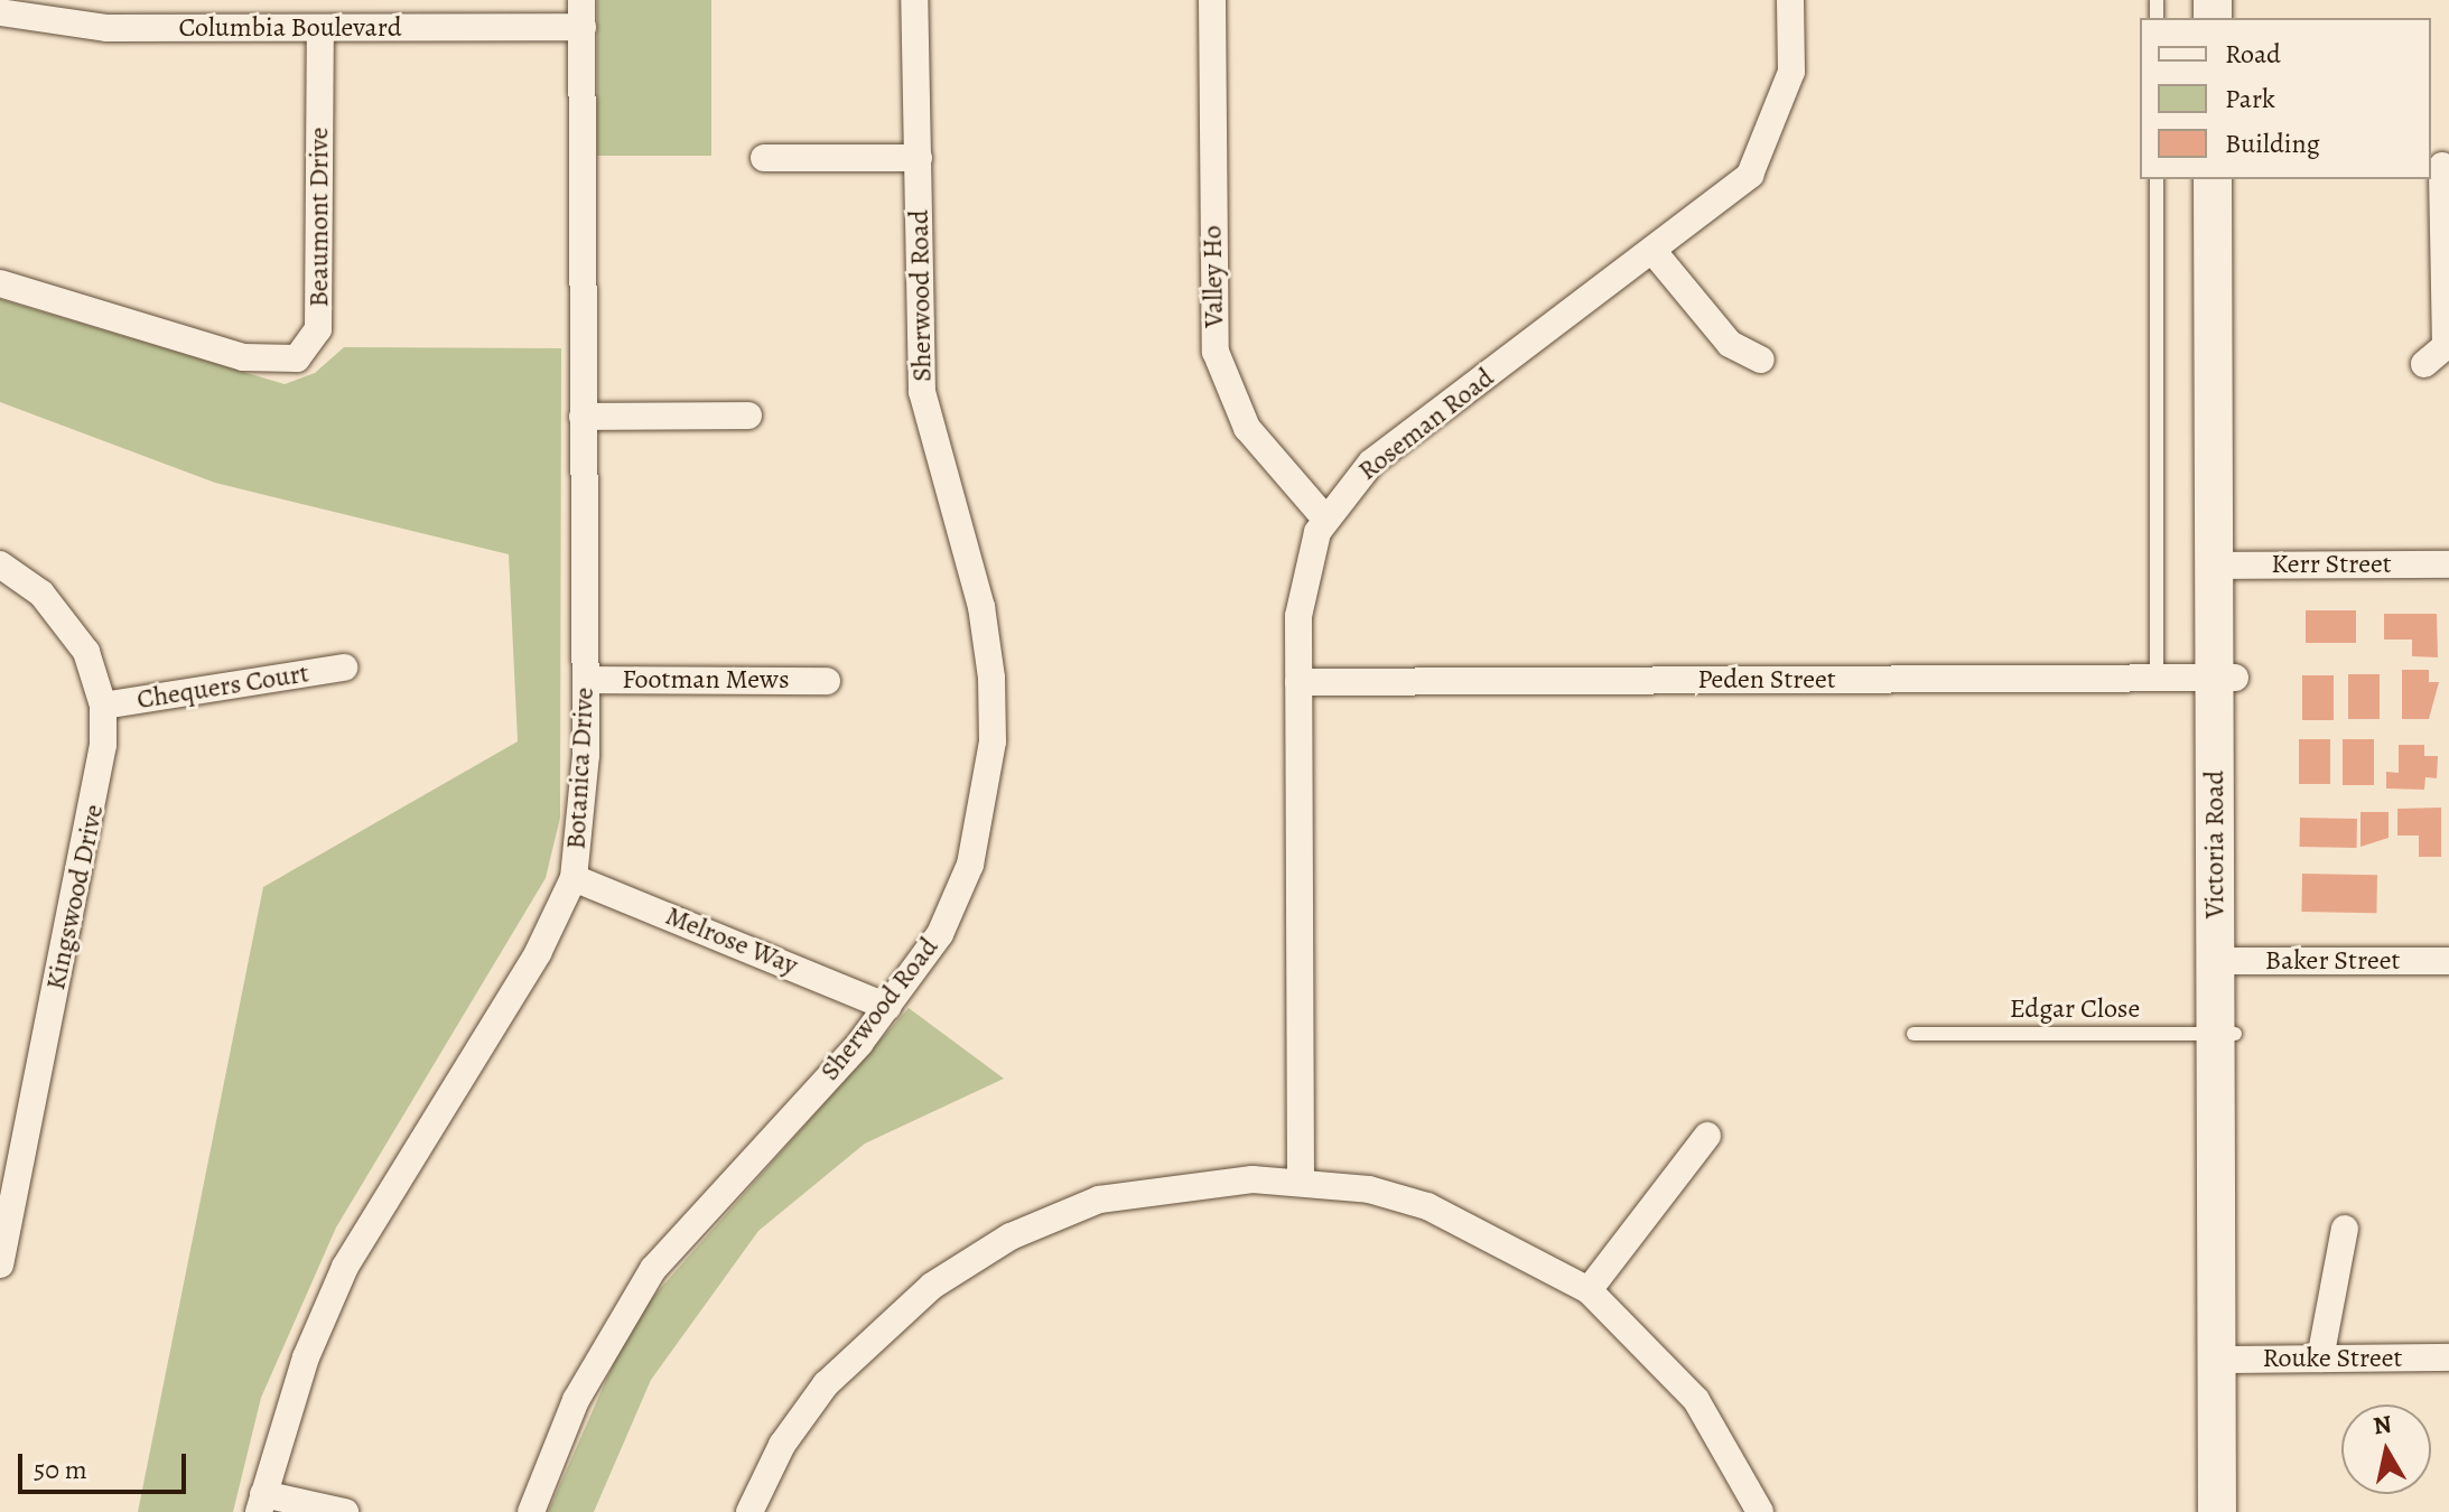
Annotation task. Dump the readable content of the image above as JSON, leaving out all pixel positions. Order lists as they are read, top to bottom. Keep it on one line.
{"streets":{"main road":["Victoria Road"],"street":["Columbia Boulevard","Beaumont Drive","Valley Ho","Sherwood Road","Roseman Road","Kerr Street","Footman Mews","Peden Street","Chequers Court","Botanica Drive","Kingswood Drive","Melrose Way","Baker Street","Rouke Street"],"lane":["Edgar Close"]},"crossings":[["Columbia Boulevard","Beaumont Drive"],["Columbia Boulevard","Botanica Drive"],["Valley Ho","Roseman Road"],["Sherwood Road","Melrose Way"],["Roseman Road","Peden Street"],["Kerr Street","Victoria Road"],["Footman Mews","Botanica Drive"],["Peden Street","Victoria Road"],["Chequers Court","Kingswood Drive"],["Botanica Drive","Melrose Way"],["Victoria Road","Baker Street"],["Victoria Road","Edgar Close"],["Victoria Road","Rouke Street"]],"legend":["Road","Park","Building"],"scale_bar":"50 m","north":"top"}
